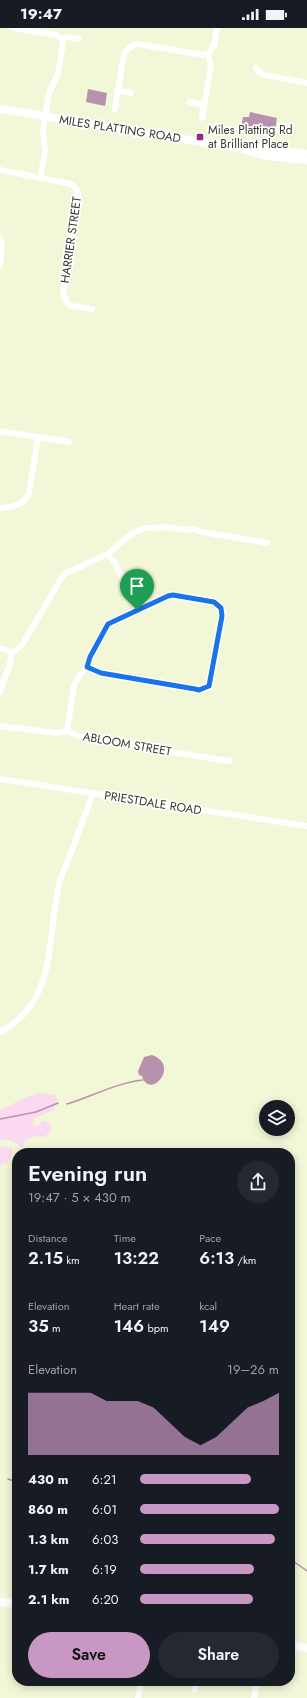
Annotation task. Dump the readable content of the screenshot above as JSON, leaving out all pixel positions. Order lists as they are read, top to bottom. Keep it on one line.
{"streets":{"main road":["MILES PLATTING ROAD"],"street":["HARRIER STREET","ABLOOM STREET","PRIESTDALE ROAD"]},"places":{"transit":["Miles Platting Rd at Brilliant Place"]},"page":{"status":"19:47","heading":["Evening run","19:47 · 5 × 430 m"],"stats":[["Distance","2.15 km"],["Time","13:22"],["Pace","6:13 /km"],["Elevation","35 m"],["Heart rate","146 bpm"],["kcal","149"]],"chart":["Elevation","19–26 m"],"list":[{"name":"430 m","note":"6:21"},{"name":"860 m","note":"6:01"},{"name":"1.3 km","note":"6:03"},{"name":"1.7 km","note":"6:19"},{"name":"2.1 km","note":"6:20"}],"buttons":["Save","Share"]}}
